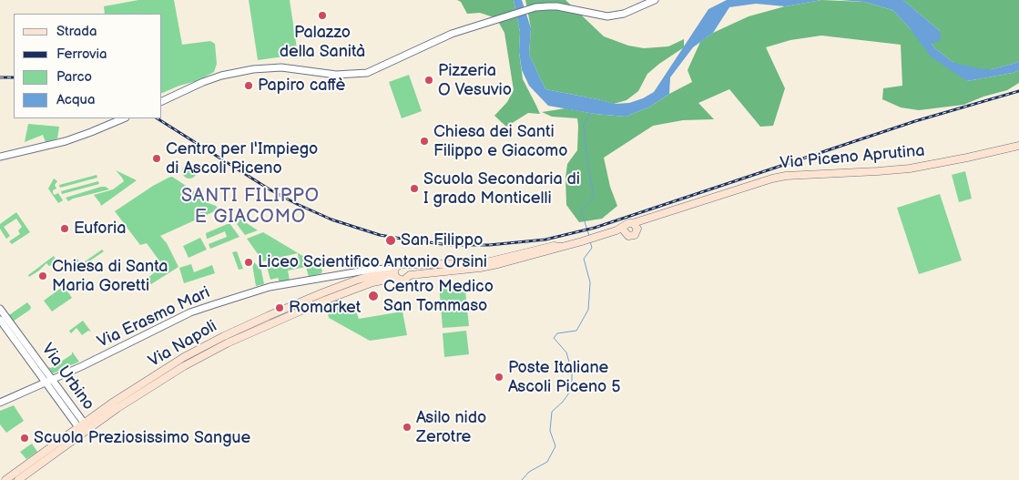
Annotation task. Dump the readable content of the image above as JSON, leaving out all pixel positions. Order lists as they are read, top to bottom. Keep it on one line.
{"streets":{"main road":["Via Piceno Aprutina","Via Erasmo Mari","Via Napoli"],"street":["Via Urbino"]},"crossings":[["Via Piceno Aprutina","Via Erasmo Mari"],["Via Erasmo Mari","Via Napoli"],["Via Erasmo Mari","Via Urbino"],["Via Napoli","Via Urbino"]],"districts":["SANTI FILIPPO E GIACOMO"],"places":["Palazzo della Sanità","Pizzeria O Vesuvio","Papiro caffè","Chiesa dei Santi Filippo e Giacomo","Centro per l'Impiego di Ascoli Piceno","Scuola Secondaria di I grado Monticelli","Euforia","San Filippo","Liceo Scientifico Antonio Orsini","Chiesa di Santa Maria Goretti","Centro Medico San Tommaso","Romarket","Poste Italiane Ascoli Piceno 5","Asilo nido Zerotre","Scuola Preziosissimo Sangue"],"legend":["Strada","Ferrovia","Parco","Acqua"]}
